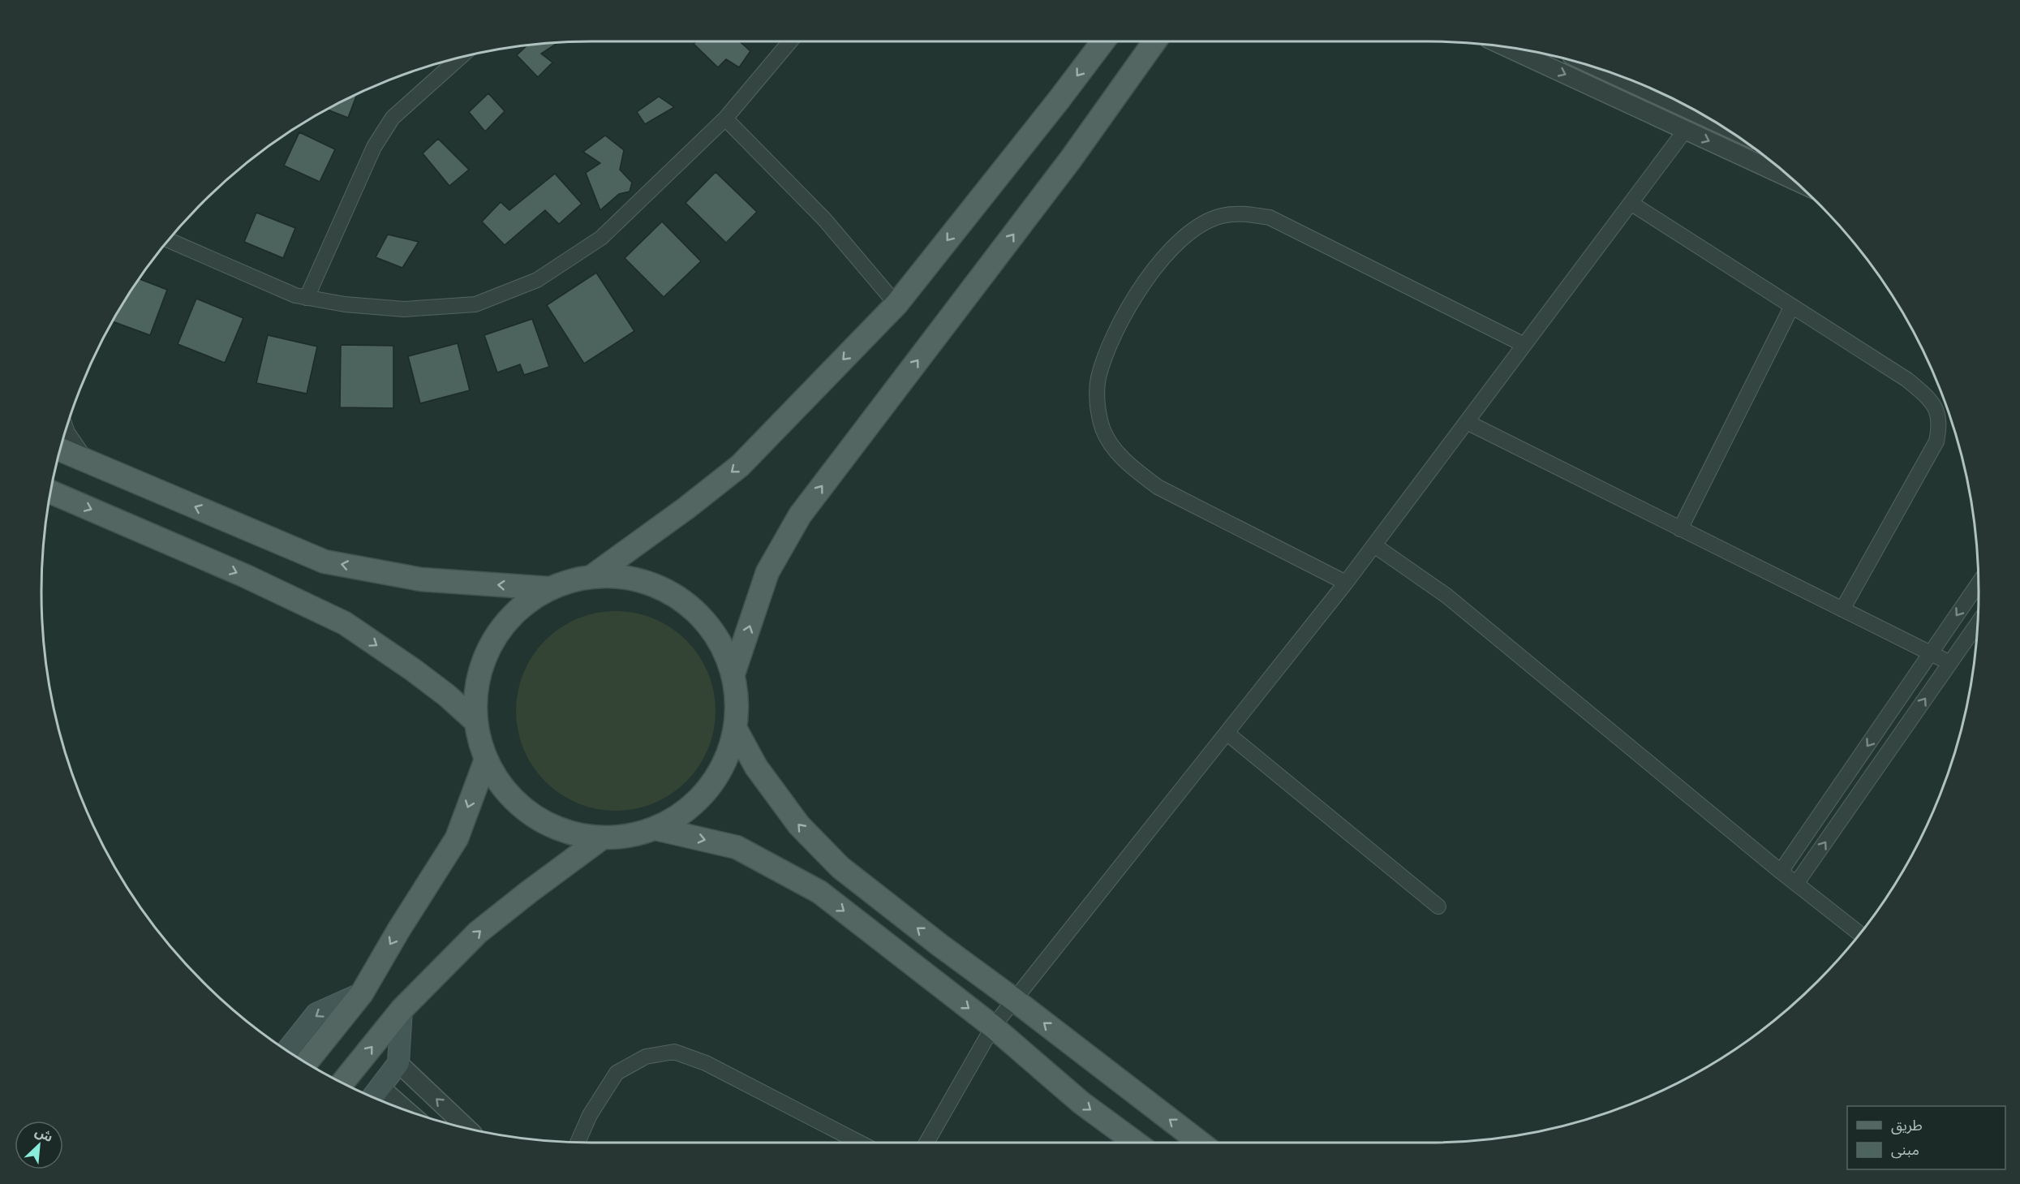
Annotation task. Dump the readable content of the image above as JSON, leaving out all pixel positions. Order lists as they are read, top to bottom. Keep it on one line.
{"legend":["طريق","مبنى"],"north":"top right"}
